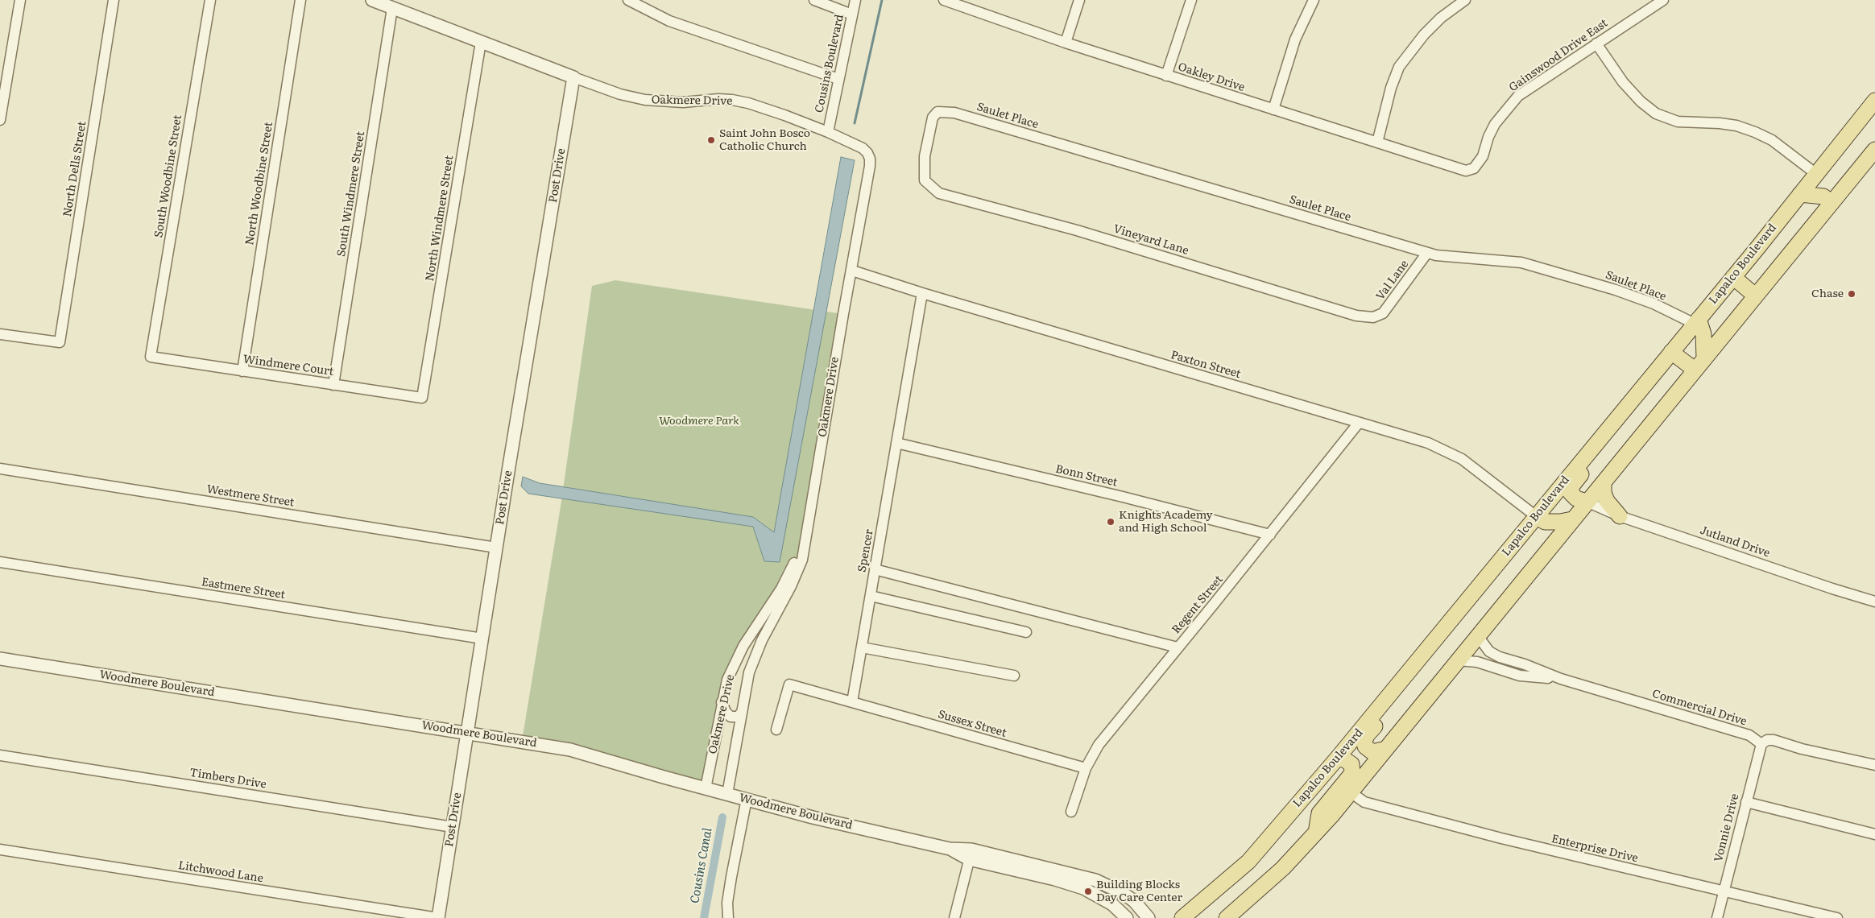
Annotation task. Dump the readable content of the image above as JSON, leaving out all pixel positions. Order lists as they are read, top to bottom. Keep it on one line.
{"streets":{"main road":["Lapalco Boulevard"],"street":["Gainswood Drive East","Cousins Boulevard","Oakley Drive","Oakmere Drive","Saulet Place","North Dells Street","Post Drive","South Woodbine Street","North Woodbine Street","South Windmere Street","North Windmere Street","Vineyard Lane","Val Lane","Paxton Street","Windmere Court","Bonn Street","Westmere Street","Jutland Drive","Spencer","Eastmere Street","Regent Street","Woodmere Boulevard","Commercial Drive","Sussex Street","Timbers Drive","Vonnie Drive","Enterprise Drive","Litchwood Lane"]},"crossings":[["Gainswood Drive East","Oakley Drive"],["Cousins Boulevard","Oakmere Drive"],["Oakmere Drive","Post Drive"],["Oakmere Drive","South Windmere Street"],["Oakmere Drive","North Windmere Street"],["Oakmere Drive","Paxton Street"],["Oakmere Drive","Woodmere Boulevard"],["Saulet Place","Vineyard Lane"],["Saulet Place","Lapalco Boulevard"],["Saulet Place","Val Lane"],["Post Drive","Westmere Street"],["Post Drive","Eastmere Street"],["Post Drive","Woodmere Boulevard"],["Post Drive","Timbers Drive"],["Post Drive","Litchwood Lane"],["South Woodbine Street","Windmere Court"],["North Woodbine Street","Windmere Court"],["South Windmere Street","Windmere Court"],["North Windmere Street","Windmere Court"],["Vineyard Lane","Val Lane"],["Lapalco Boulevard","Paxton Street"],["Paxton Street","Spencer"],["Paxton Street","Regent Street"],["Bonn Street","Spencer"],["Bonn Street","Regent Street"],["Spencer","Sussex Street"],["Regent Street","Sussex Street"],["Commercial Drive","Vonnie Drive"],["Vonnie Drive","Enterprise Drive"]],"water":["Cousins Canal"],"parks":["Woodmere Park"],"places":["Saint John Bosco Catholic Church","Chase","Knights Academy and High School","Building Blocks Day Care Center"]}
